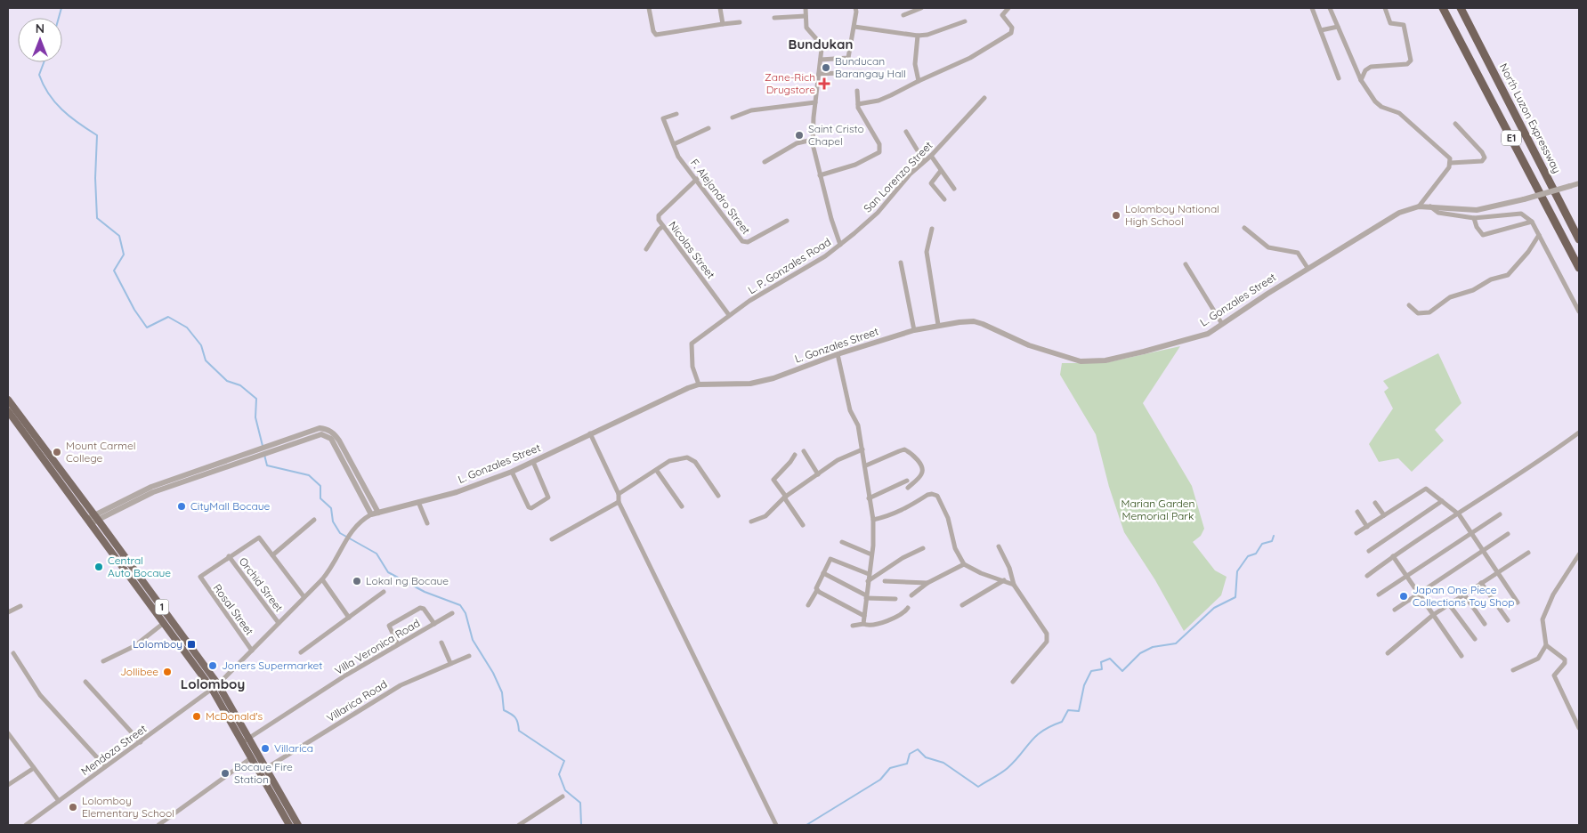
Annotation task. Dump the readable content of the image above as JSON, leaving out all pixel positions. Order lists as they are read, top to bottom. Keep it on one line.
{"streets":{"highway":["North Luzon Expressway","E1","1"],"street":["San Lorenzo Street","F. Alejandro Street","Nicolas Street","L. P. Gonzales Road","L. Gonzales Street","Orchid Street","Rosal Street","Villa Veronica Road","Villarica Road","Mendoza Street"]},"crossings":[["San Lorenzo Street","L. P. Gonzales Road"],["F. Alejandro Street","Nicolas Street"],["Nicolas Street","L. P. Gonzales Road"],["L. P. Gonzales Road","L. Gonzales Street"],["L. Gonzales Street","Orchid Street"],["L. Gonzales Street","1"],["L. Gonzales Street","Rosal Street"],["L. Gonzales Street","Mendoza Street"],["Orchid Street","Rosal Street"],["1","Villa Veronica Road"],["1","Villarica Road"],["1","Mendoza Street"]],"districts":["Bundukan","Lolomboy"],"parks":["Marian Garden Memorial Park"],"places":{"other":["Bunducan Barangay Hall","Saint Cristo Chapel","Lolomboy National High School","Mount Carmel College","CityMall Bocaue","Central Auto Bocaue","Lokal ng Bocaue","Japan One Piece Collections Toy Shop","Joners Supermarket","Jollibee","McDonald's","Villarica","Bocaue Fire Station","Lolomboy Elementary School"],"health":["Zane-Rich Drugstore"],"transit":["Lolomboy"]},"north":"top"}
